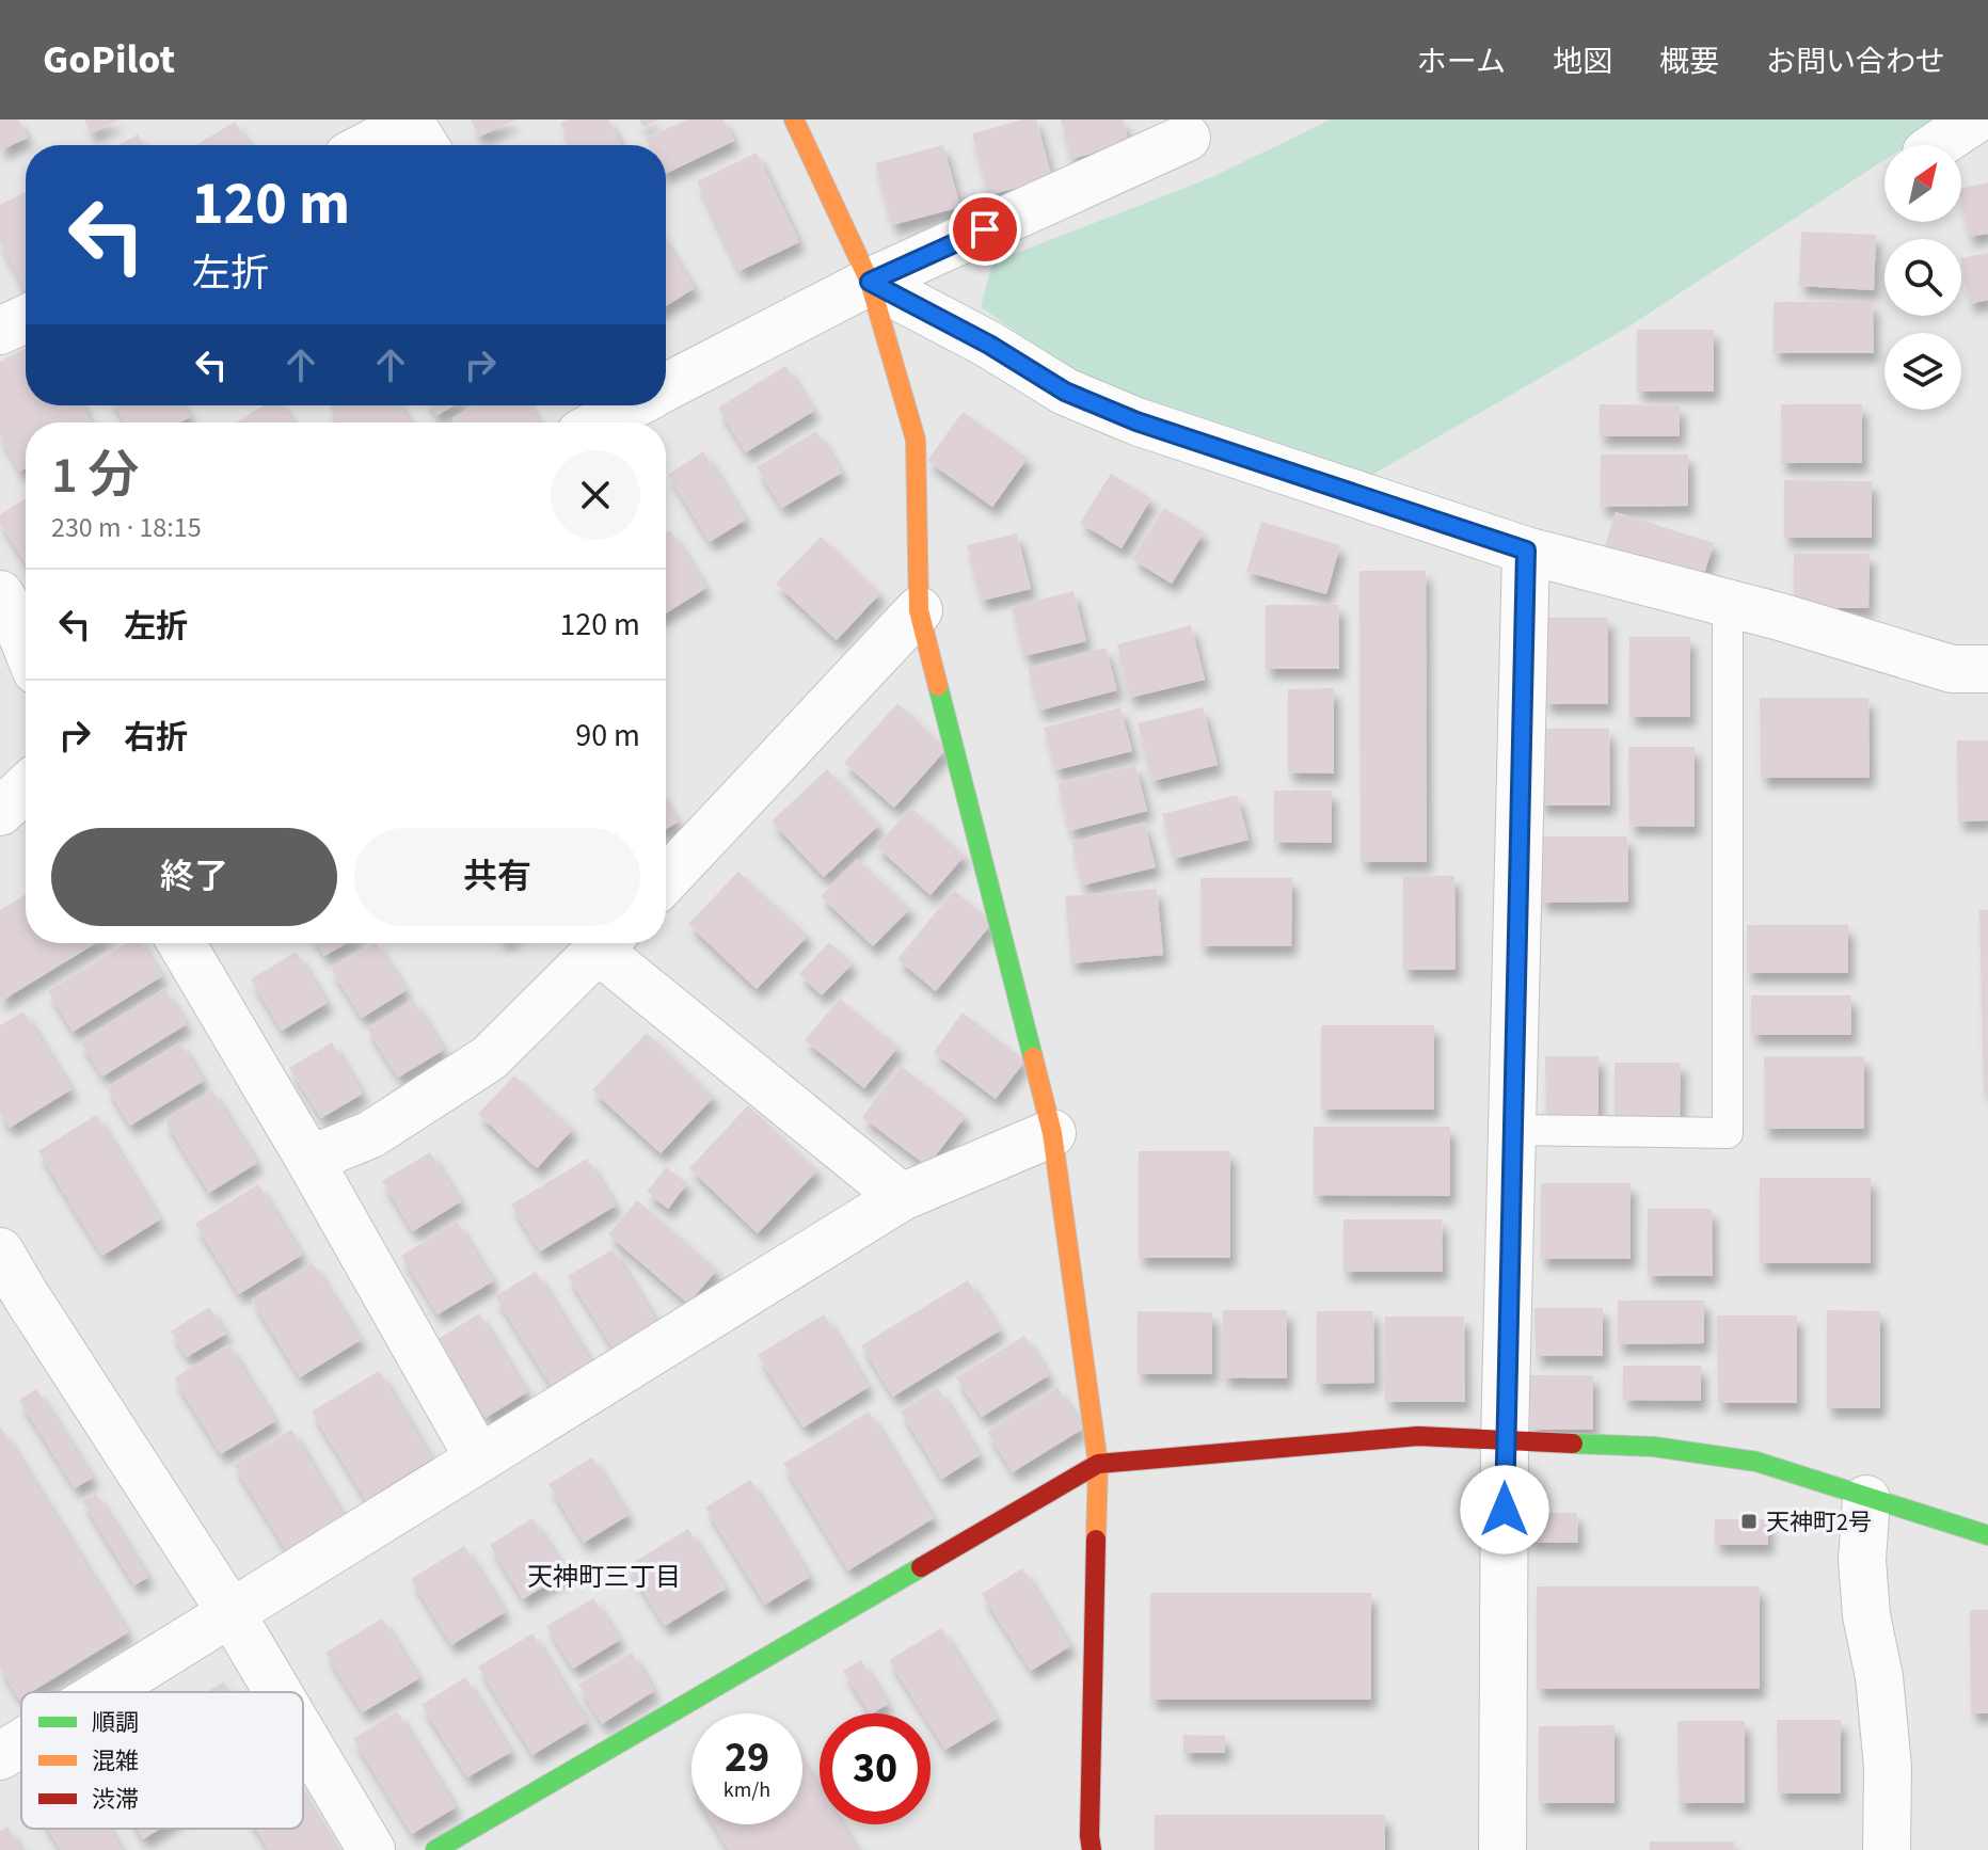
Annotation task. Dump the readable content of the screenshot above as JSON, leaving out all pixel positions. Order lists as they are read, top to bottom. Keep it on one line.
{"districts":["天神町三丁目"],"places":{"transit":["天神町2号"]},"legend":["順調","混雑","渋滞"],"north":"top right","page":{"header":"GoPilot","nav":["ホーム","地図","概要","お問い合わせ"],"turn":["120 m","左折"],"heading":["1 分","230 m · 18:15"],"list":[{"name":"左折","value":"120 m"},{"name":"右折","value":"90 m"}],"buttons":["終了","共有"],"speed":"29 km/h","limit":"30"}}
